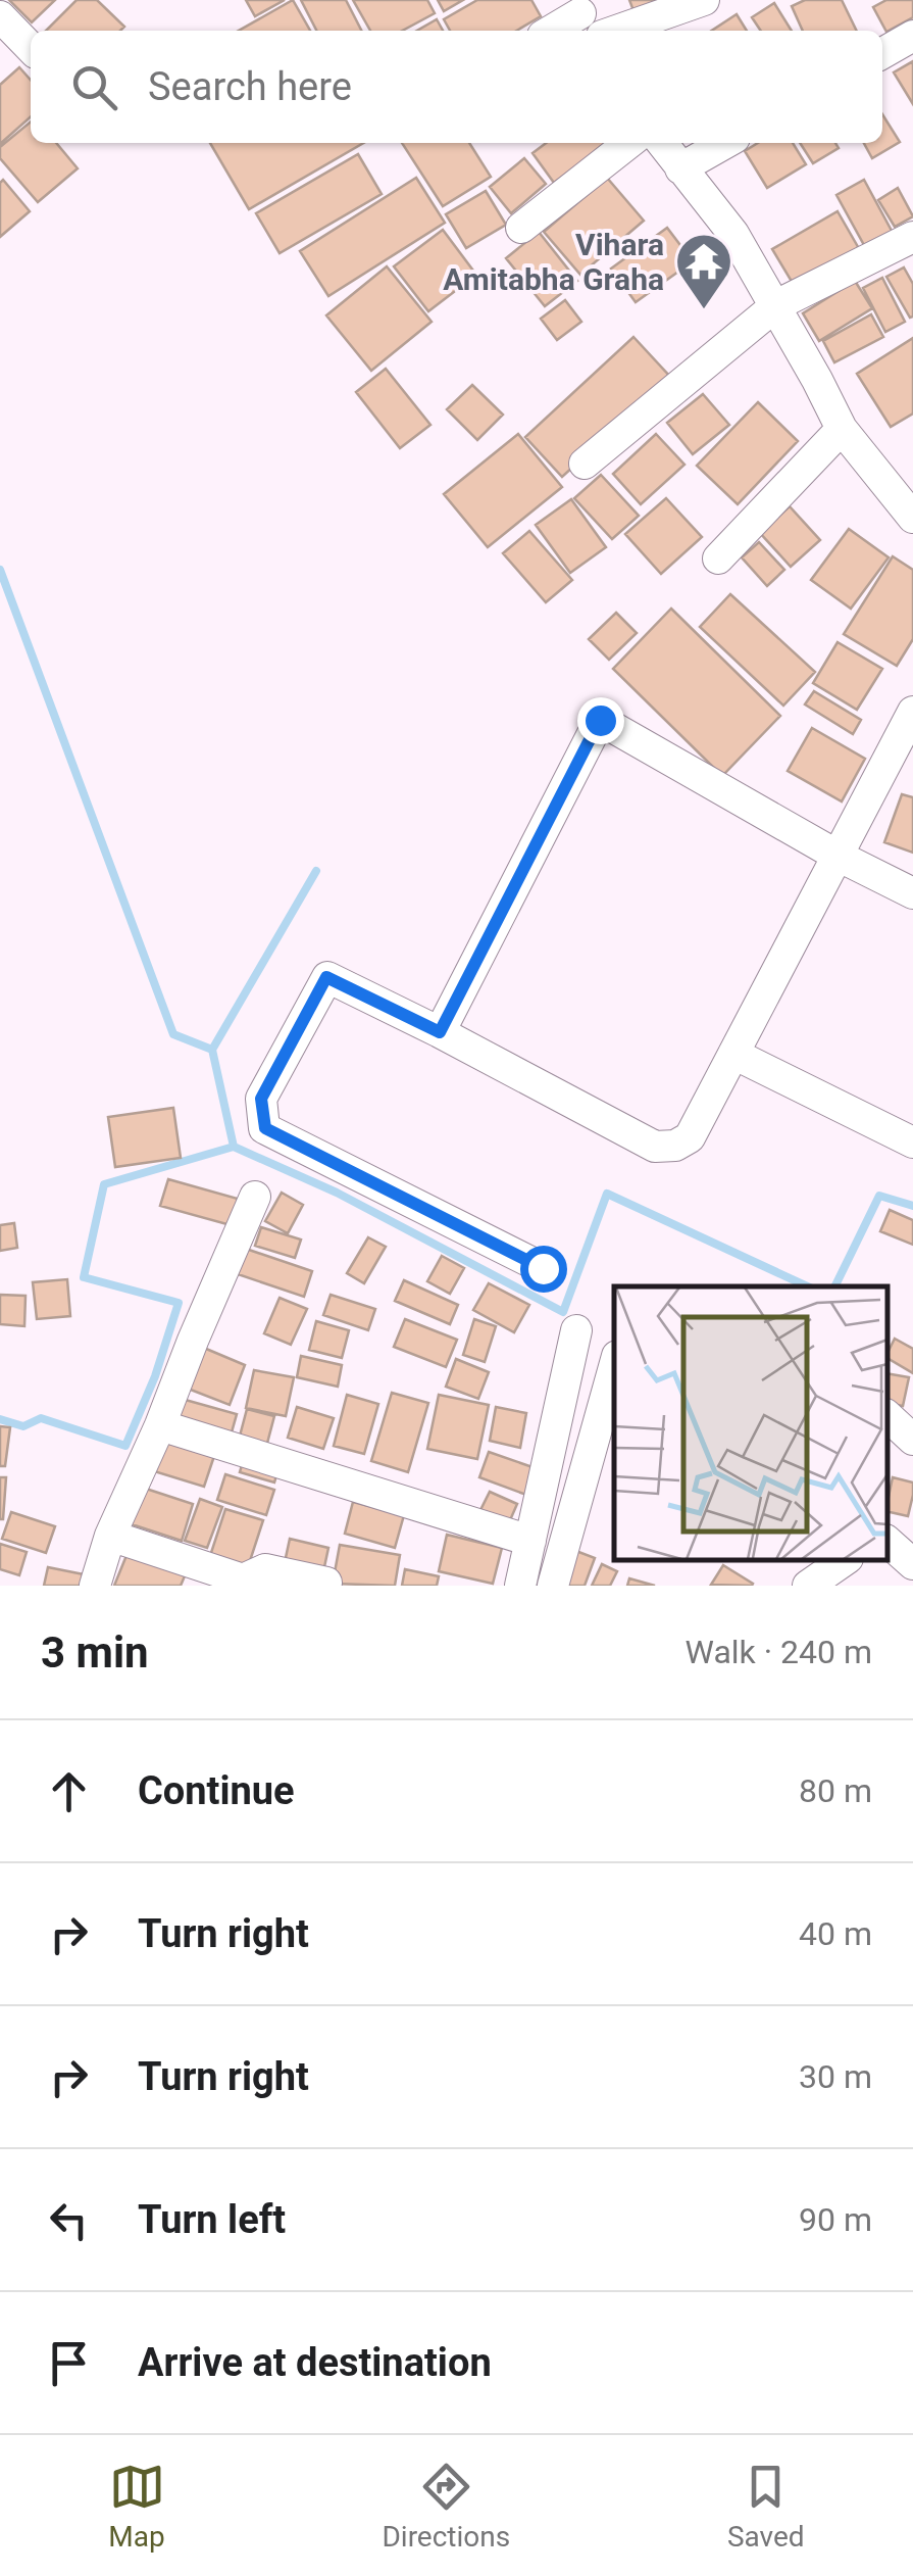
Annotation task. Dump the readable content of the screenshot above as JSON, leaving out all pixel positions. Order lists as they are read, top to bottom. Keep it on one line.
{"places":{"temple":["Vihara Amitabha Graha"]},"page":{"search":"Search here","heading":["3 min","Walk · 240 m"],"list":[["Continue","80 m"],["Turn right","40 m"],["Turn right","30 m"],["Turn left","90 m"],"Arrive at destination"],"nav":["Map","Directions","Saved"]}}
